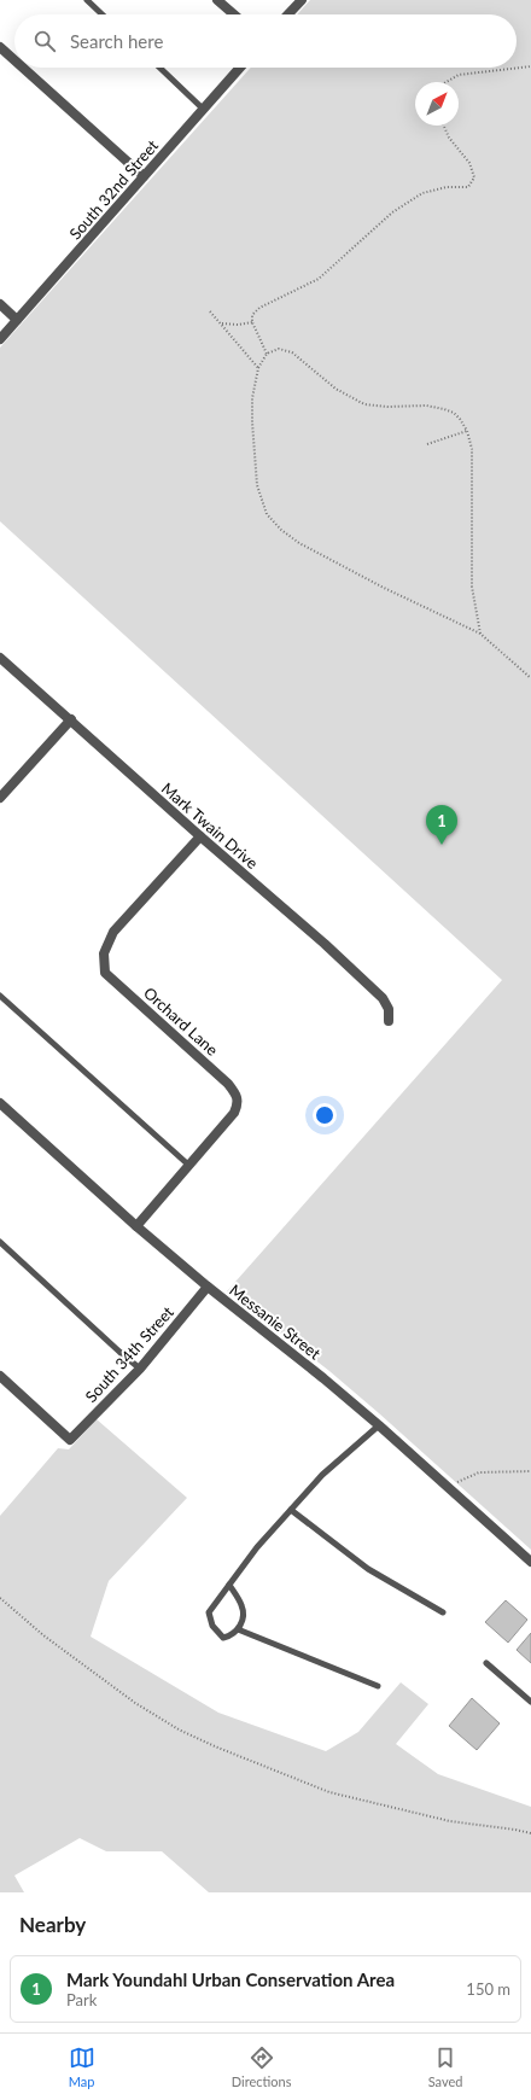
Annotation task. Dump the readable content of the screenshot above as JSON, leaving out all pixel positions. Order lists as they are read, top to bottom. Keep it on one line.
{"streets":{"street":["South 32nd Street","Mark Twain Drive","Orchard Lane","Messanie Street","South 34th Street"]},"crossings":[["Mark Twain Drive","Orchard Lane"],["Orchard Lane","Messanie Street"],["Messanie Street","South 34th Street"]],"north":"top right","page":{"search":"Search here","pins":"1","heading":"Nearby","list":[{"mark":"1","name":"Mark Youndahl Urban Conservation Area","note":"Park","value":"150 m"}],"nav":["Map","Directions","Saved"]}}
